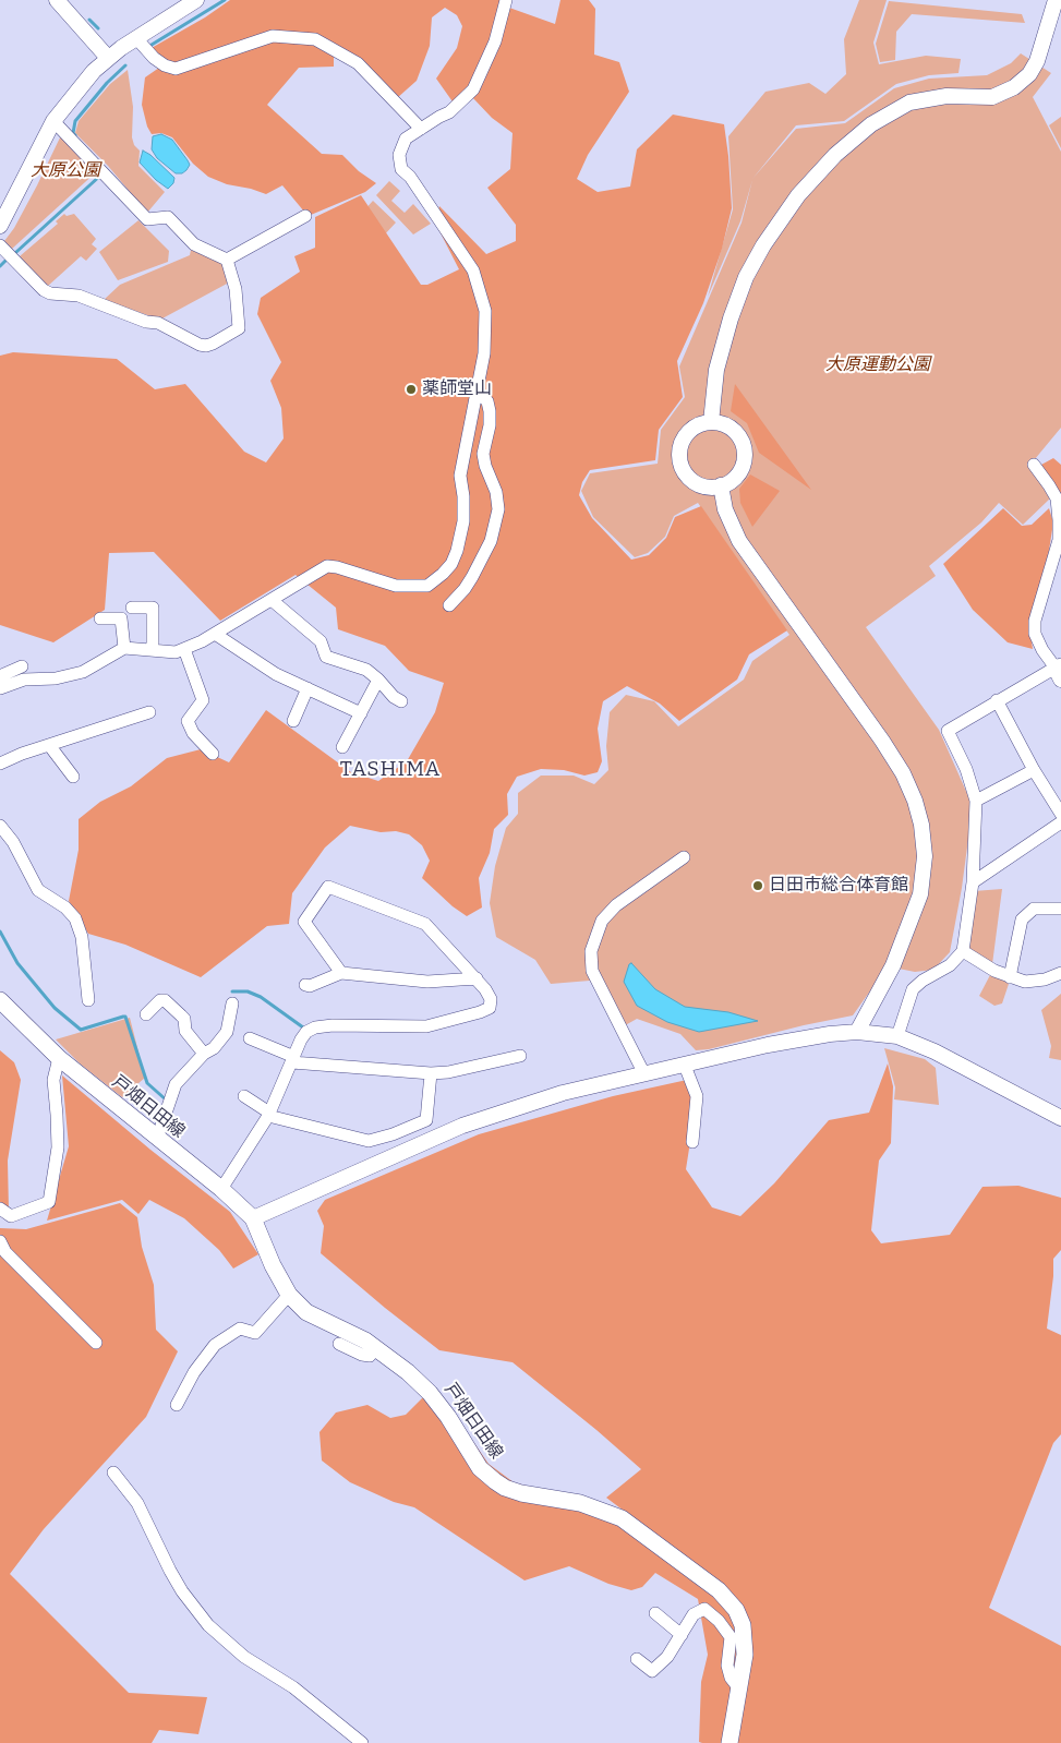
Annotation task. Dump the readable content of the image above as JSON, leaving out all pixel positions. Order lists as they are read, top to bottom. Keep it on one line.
{"streets":{"main road":["戸畑日田線"]},"districts":["TASHIMA"],"parks":["大原公園","大原運動公園"],"places":["薬師堂山","日田市総合体育館"]}
